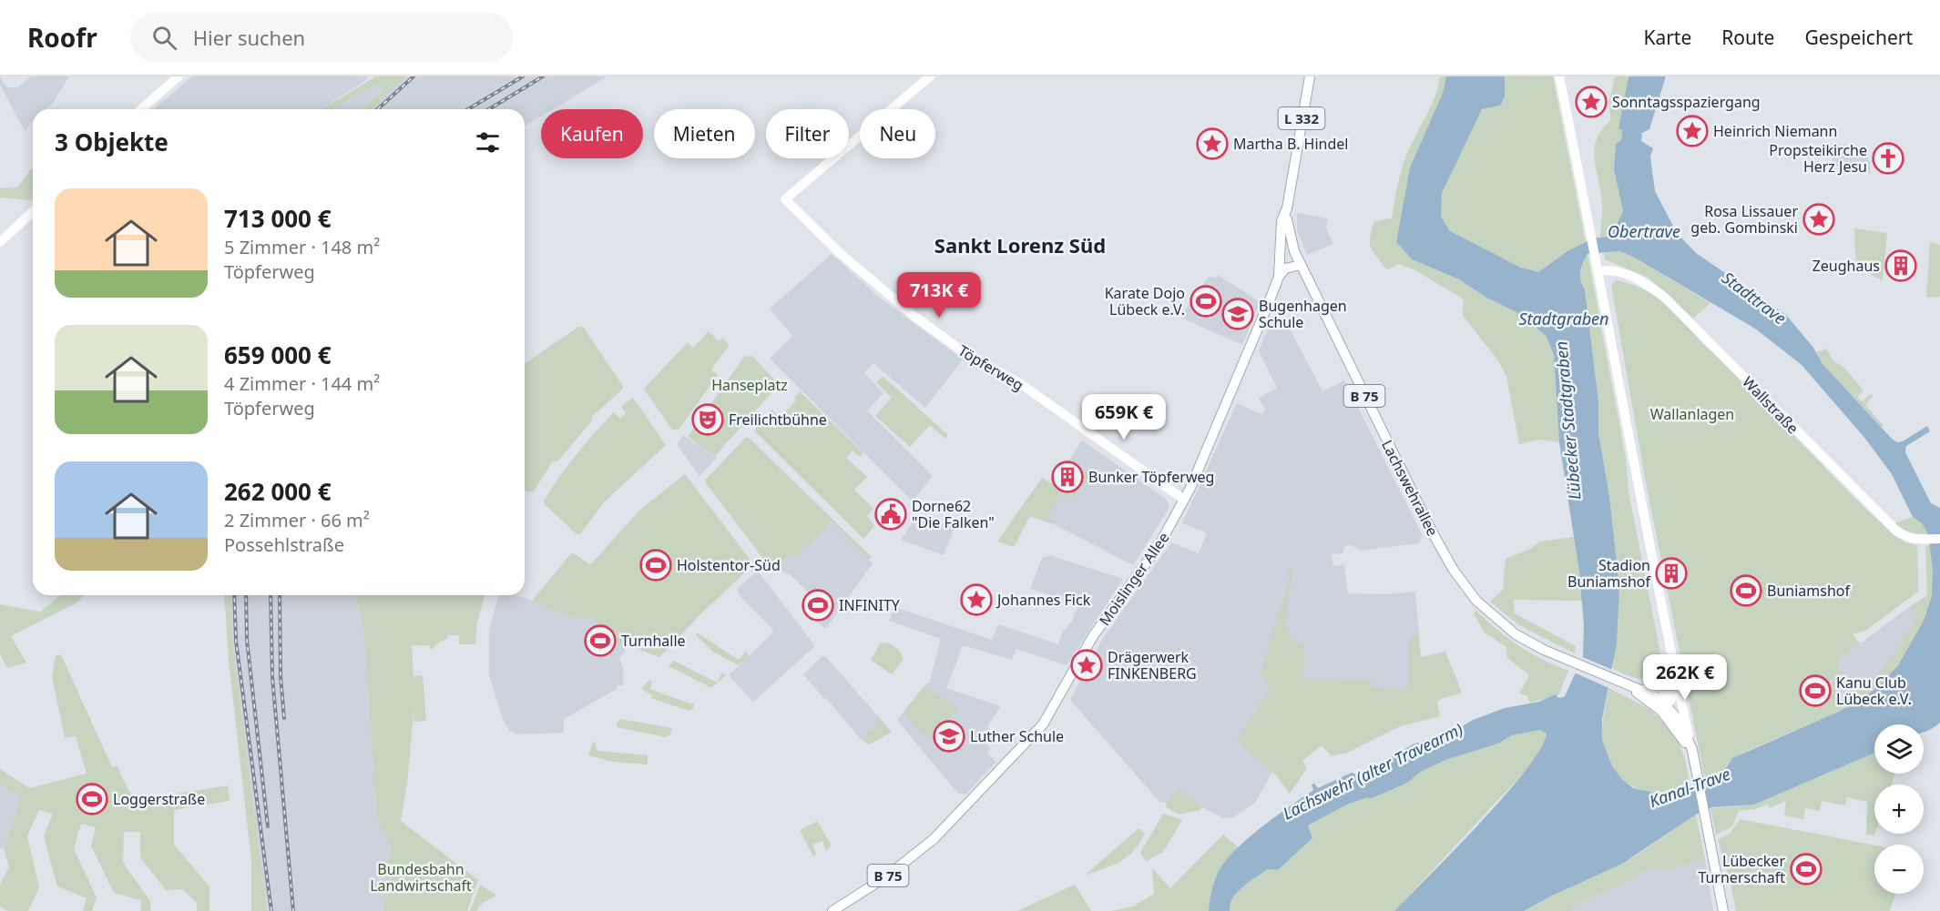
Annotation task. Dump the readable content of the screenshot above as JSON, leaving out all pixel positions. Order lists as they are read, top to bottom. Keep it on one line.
{"streets":{"main road":["L 332","Töpferweg","B 75","Wallstraße","Lachswehrallee","Moislinger Allee"]},"crossings":[["Töpferweg","Moislinger Allee"],["B 75","Lachswehrallee"],["Lachswehrallee","Moislinger Allee"]],"districts":["Sankt Lorenz Süd"],"water":["Obertrave","Stadttrave","Stadtgraben","Lübecker Stadtgraben","Lachswehr (alter Travearm)","Kanal-Trave"],"parks":["Hanseplatz","Wallanlagen","Bundesbahn Landwirtschaft"],"places":{"place":["Sonntagsspaziergang","Heinrich Niemann","Martha B. Hindel","Rosa Lissauer geb. Gombinski","Johannes Fick","Drägerwerk FINKENBERG"],"church":["Propsteikirche Herz Jesu"],"building":["Zeughaus","Bunker Töpferweg","Stadion Buniamshof"],"sports":["Karate Dojo Lübeck e.V.","Holstentor-Süd","Buniamshof","INFINITY","Turnhalle","Kanu Club Lübeck e.V.","Loggerstraße","Lübecker Turnerschaft"],"school or university":["Bugenhagen Schule","Luther Schule"],"theatre":["Freilichtbühne"],"public building":["Dorne62 \"Die Falken\""]},"page":{"header":"Roofr","search":"Hier suchen","nav":["Karte","Route","Gespeichert"],"chip":["Kaufen","Mieten","Filter","Neu"],"heading":"3 Objekte","list":[{"name":"713 000 €","note":"5 Zimmer · 148 m² · Töpferweg"},{"name":"659 000 €","note":"4 Zimmer · 144 m² · Töpferweg"},{"name":"262 000 €","note":"2 Zimmer · 66 m² · Possehlstraße"}],"price":["713K €","659K €","262K €"],"map_buttons":["+","−"]}}
